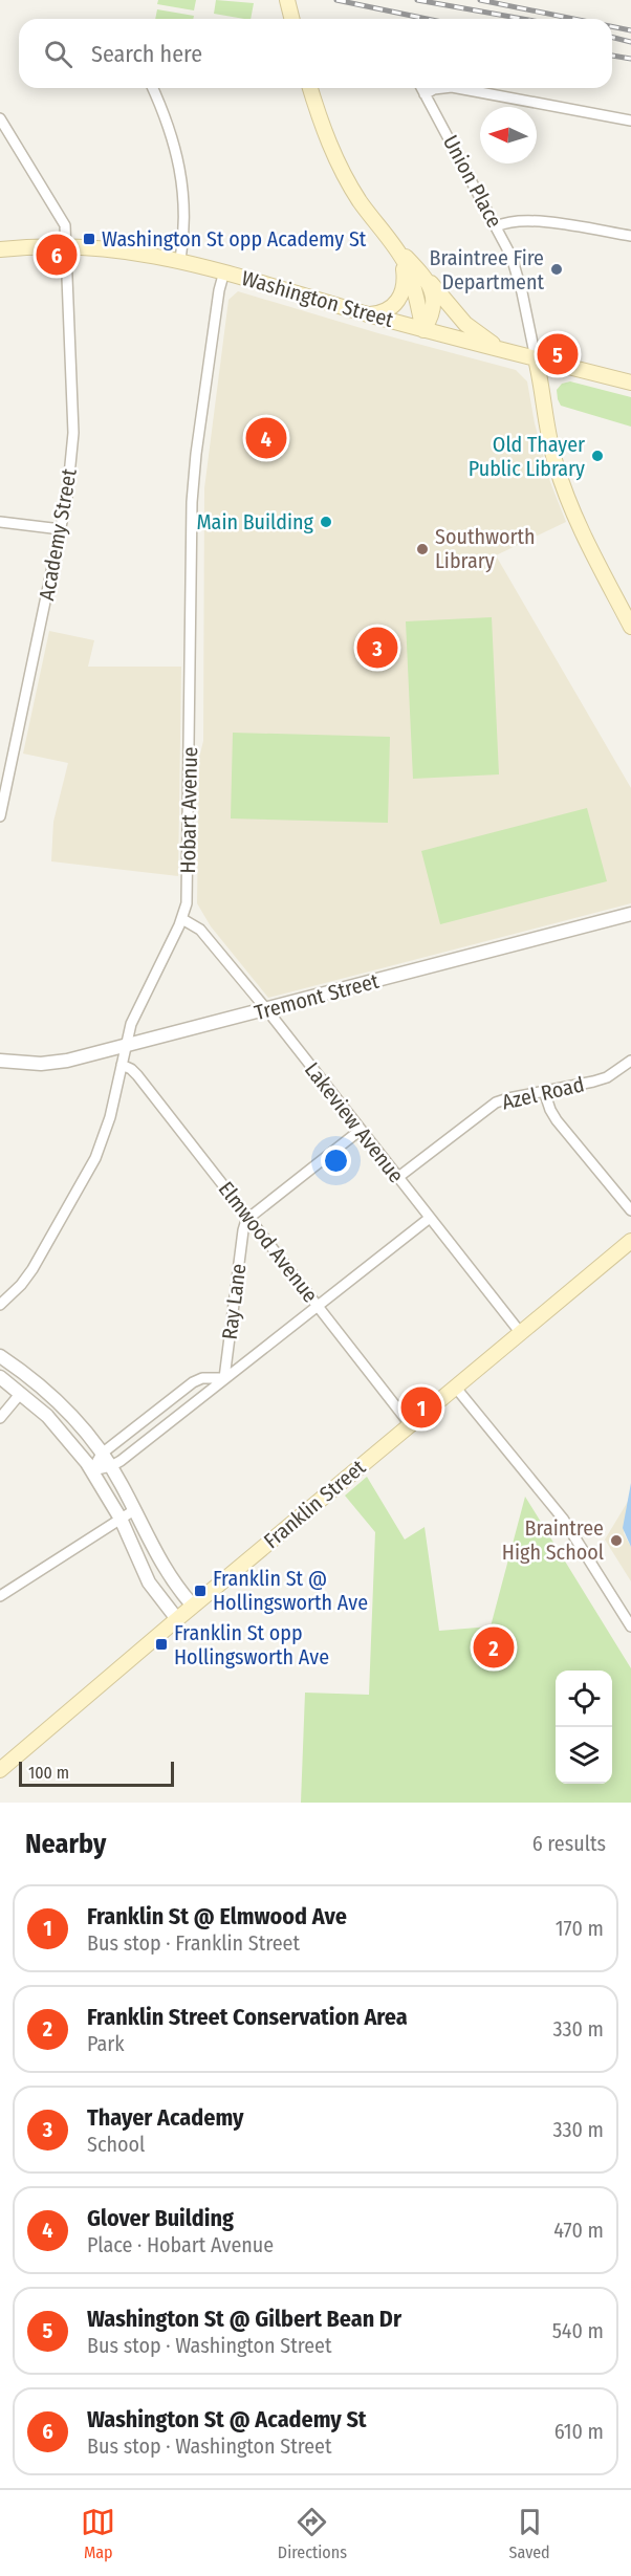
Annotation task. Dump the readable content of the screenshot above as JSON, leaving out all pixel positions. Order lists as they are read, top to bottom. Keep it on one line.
{"streets":{"main road":["Washington Street","Franklin Street"],"street":["Union Place","Academy Street","Hobart Avenue","Tremont Street","Azel Road","Lakeview Avenue","Elmwood Avenue","Ray Lane"]},"crossings":[["Union Place","Washington Street"],["Washington Street","Academy Street"],["Washington Street","Hobart Avenue"],["Hobart Avenue","Tremont Street"],["Hobart Avenue","Lakeview Avenue"],["Hobart Avenue","Elmwood Avenue"],["Tremont Street","Lakeview Avenue"],["Azel Road","Lakeview Avenue"],["Lakeview Avenue","Franklin Street"],["Elmwood Avenue","Ray Lane"],["Elmwood Avenue","Franklin Street"]],"places":{"transit":["Washington St opp Academy St","Franklin St @ Hollingsworth Ave","Franklin St opp Hollingsworth Ave"],"other":["Braintree Fire Department","Old Thayer Public Library","Main Building","Southworth Library","Braintree High School"]},"scale_bar":"100 m","north":"left","page":{"search":"Search here","pins":["6","5","4","3","1","2"],"scale":"100 m","heading":["Nearby","6 results"],"list":[{"mark":"1","name":"Franklin St @ Elmwood Ave","note":"Bus stop · Franklin Street","value":"170 m"},{"mark":"2","name":"Franklin Street Conservation Area","note":"Park","value":"330 m"},{"mark":"3","name":"Thayer Academy","note":"School","value":"330 m"},{"mark":"4","name":"Glover Building","note":"Place · Hobart Avenue","value":"470 m"},{"mark":"5","name":"Washington St @ Gilbert Bean Dr","note":"Bus stop · Washington Street","value":"540 m"},{"mark":"6","name":"Washington St @ Academy St","note":"Bus stop · Washington Street","value":"610 m"}],"nav":["Map","Directions","Saved"]}}
